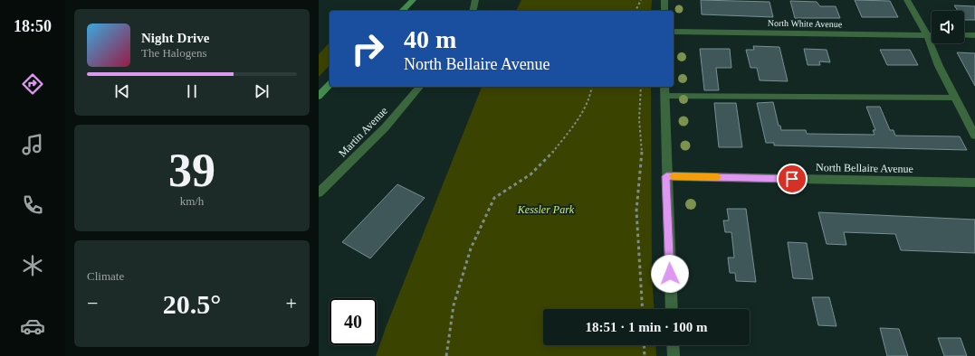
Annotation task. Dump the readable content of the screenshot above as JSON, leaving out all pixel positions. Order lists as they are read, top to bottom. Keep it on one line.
{"streets":{"street":["North White Avenue","Martin Avenue","North Bellaire Avenue"]},"parks":["Kessler Park"],"page":{"tabs":"18:50","turn":["40 m","North Bellaire Avenue"],"song":["Night Drive","The Halogens"],"tile":[["39","km/h"],"Climate"],"heat":["−","20.5°","+"],"limit":"40","trip":"18:51 · 1 min · 100 m"}}
